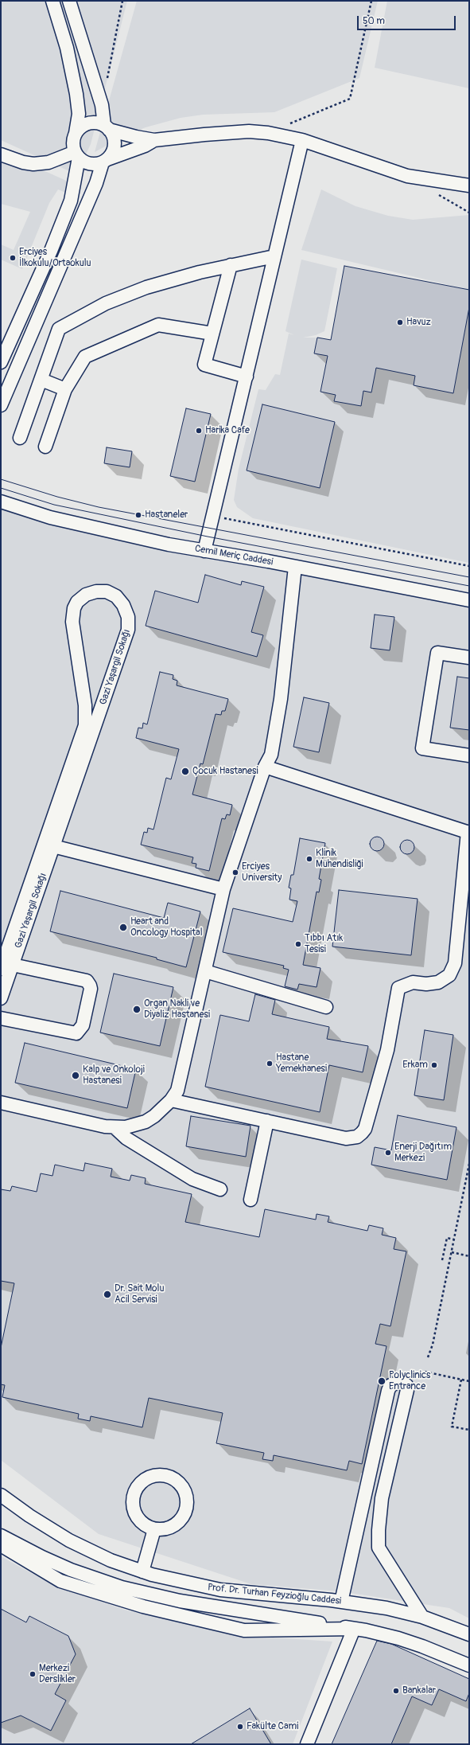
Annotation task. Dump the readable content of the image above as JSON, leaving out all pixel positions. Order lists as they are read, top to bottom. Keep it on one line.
{"streets":{"street":["Cemil Meriç Caddesi","Gazi Yaşargil Sokağı","Prof. Dr. Turhan Feyzioğlu Caddesi"]},"places":["Erciyes İlkokulu/Ortaokulu","Havuz","Harika Cafe","Hastaneler","Çocuk Hastanesi","Klinik Mühendisliği","Erciyes University","Heart and Oncology Hospital","Tıbbı Atık Tesisi","Organ Nakli ve Diyaliz Hastanesi","Hastane Yemekhanesi","Erkam","Kalp ve Onkoloji Hastanesi","Enerji Dağıtım Merkezi","Dr. Sait Molu Acil Servisi","Polyclinics Entrance","Merkezi Derslikler","Bankalar","Fakülte Cami"],"scale_bar":"50 m"}
